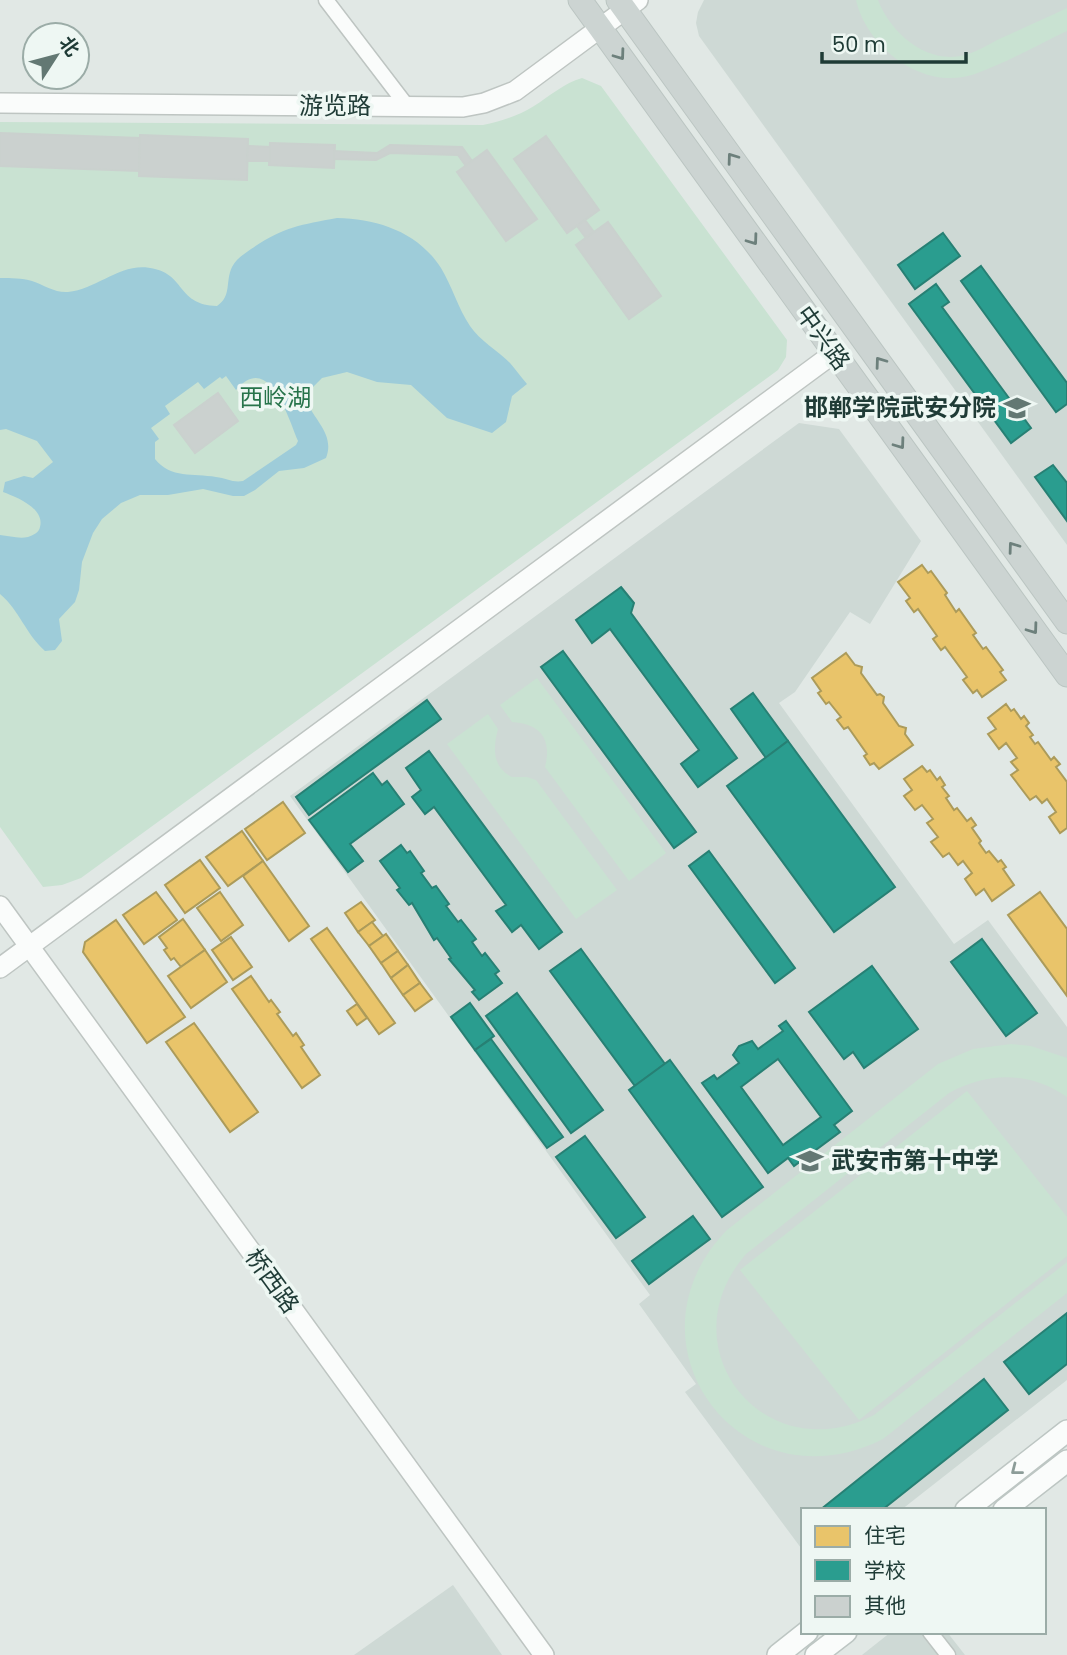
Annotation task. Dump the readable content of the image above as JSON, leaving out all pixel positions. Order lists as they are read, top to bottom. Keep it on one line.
{"streets":{"main road":["中兴路"],"street":["游览路","桥西路"]},"crossings":[["游览路","中兴路"]],"parks":["西岭湖"],"places":{"school or university":["邯郸学院武安分院","武安市第十中学"]},"legend":["住宅","学校","其他"],"scale_bar":"50 m","north":"top right"}
